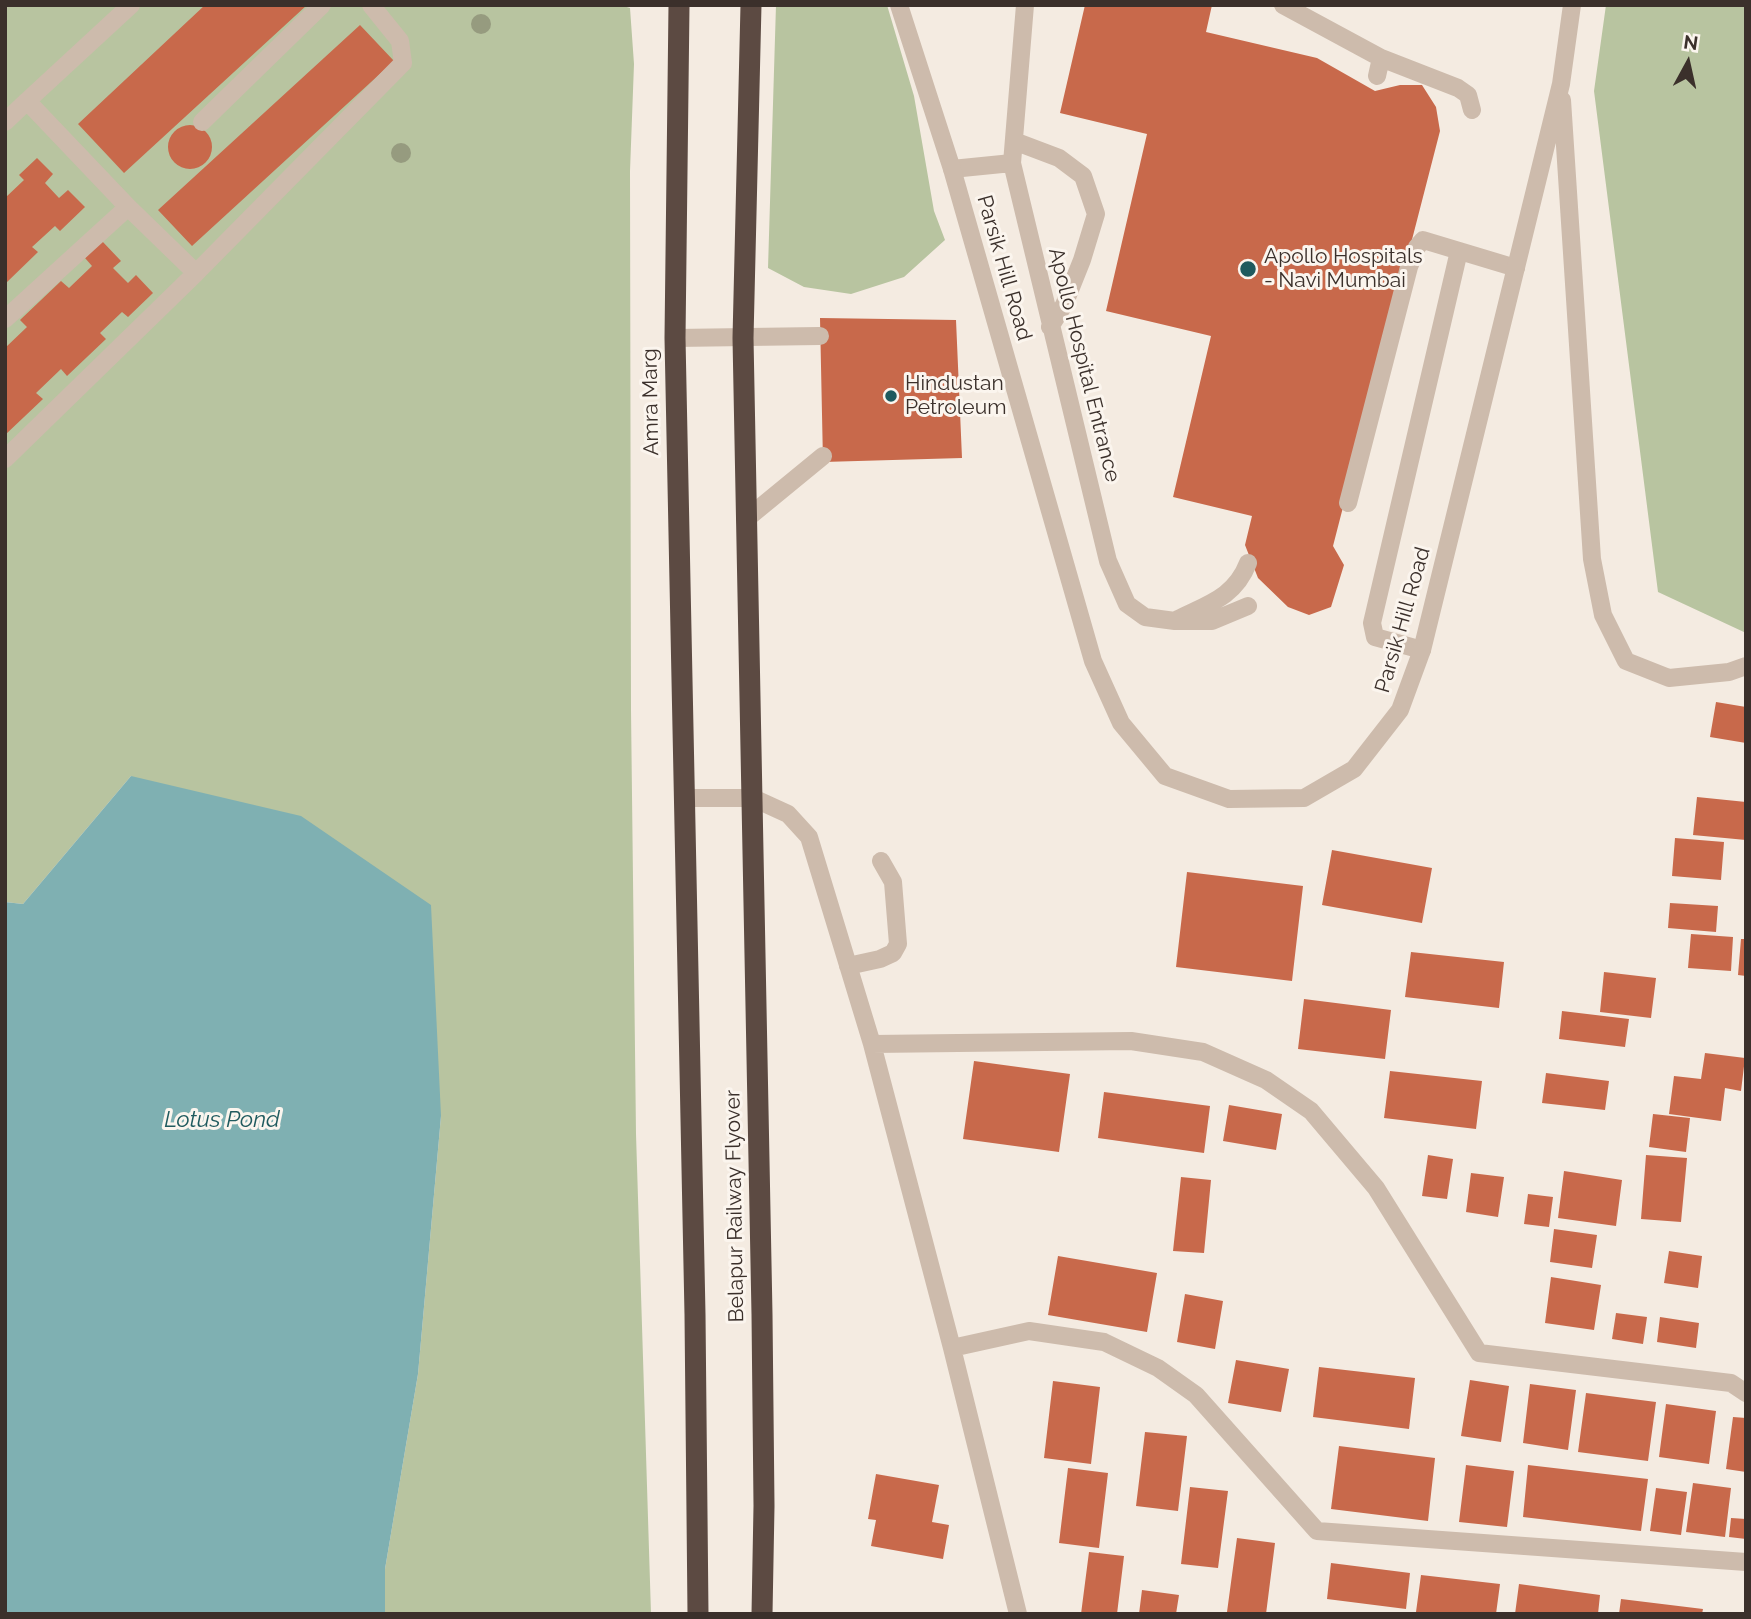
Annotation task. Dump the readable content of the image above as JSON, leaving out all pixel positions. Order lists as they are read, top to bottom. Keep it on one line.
{"streets":{"highway":["Amra Marg","Belapur Railway Flyover"],"street":["Parsik Hill Road","Apollo Hospital Entrance"]},"crossings":[["Amra Marg","Belapur Railway Flyover"]],"water":["Lotus Pond"],"places":["Apollo Hospitals - Navi Mumbai","Hindustan Petroleum"],"north":"top"}
